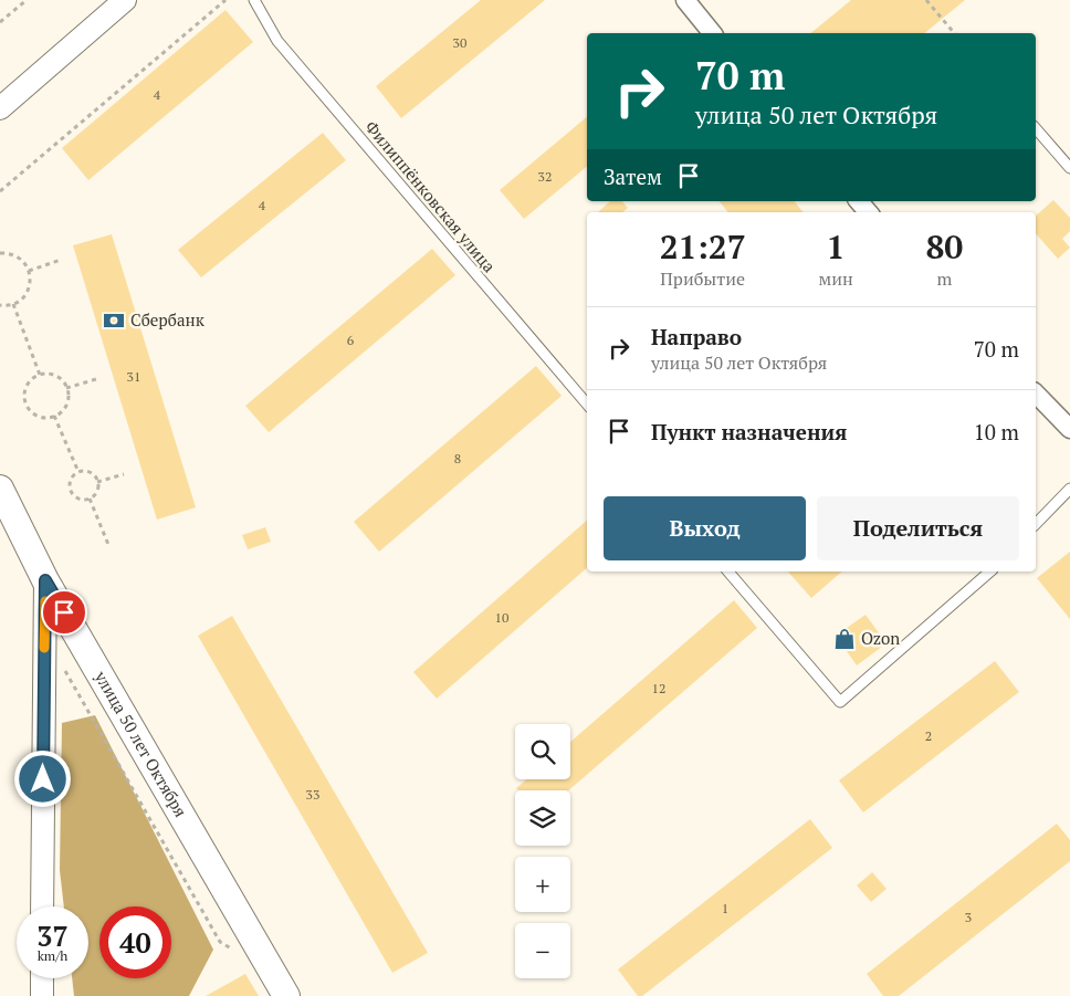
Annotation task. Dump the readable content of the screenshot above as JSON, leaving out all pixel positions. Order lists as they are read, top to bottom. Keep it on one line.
{"streets":{"main road":["улица 50 лет Октября"],"lane":["Филиппёнковская улица"]},"places":{"bank":["Сбербанк"],"shop":["Ozon"]},"house_numbers":["30","4","32","4","6","31","8","10","12","2","33","1","3"],"page":{"turn":["70 m","улица 50 лет Октября"],"then":"Затем","eta":["21:27","Прибытие","1","мин","80","m"],"list":[{"name":"Направо","note":"улица 50 лет Октября","value":"70 m"},{"name":"Пункт назначения","value":"10 m"}],"buttons":["Выход","Поделиться"],"map_buttons":["+","−"],"speed":"37 km/h","limit":"40"}}
